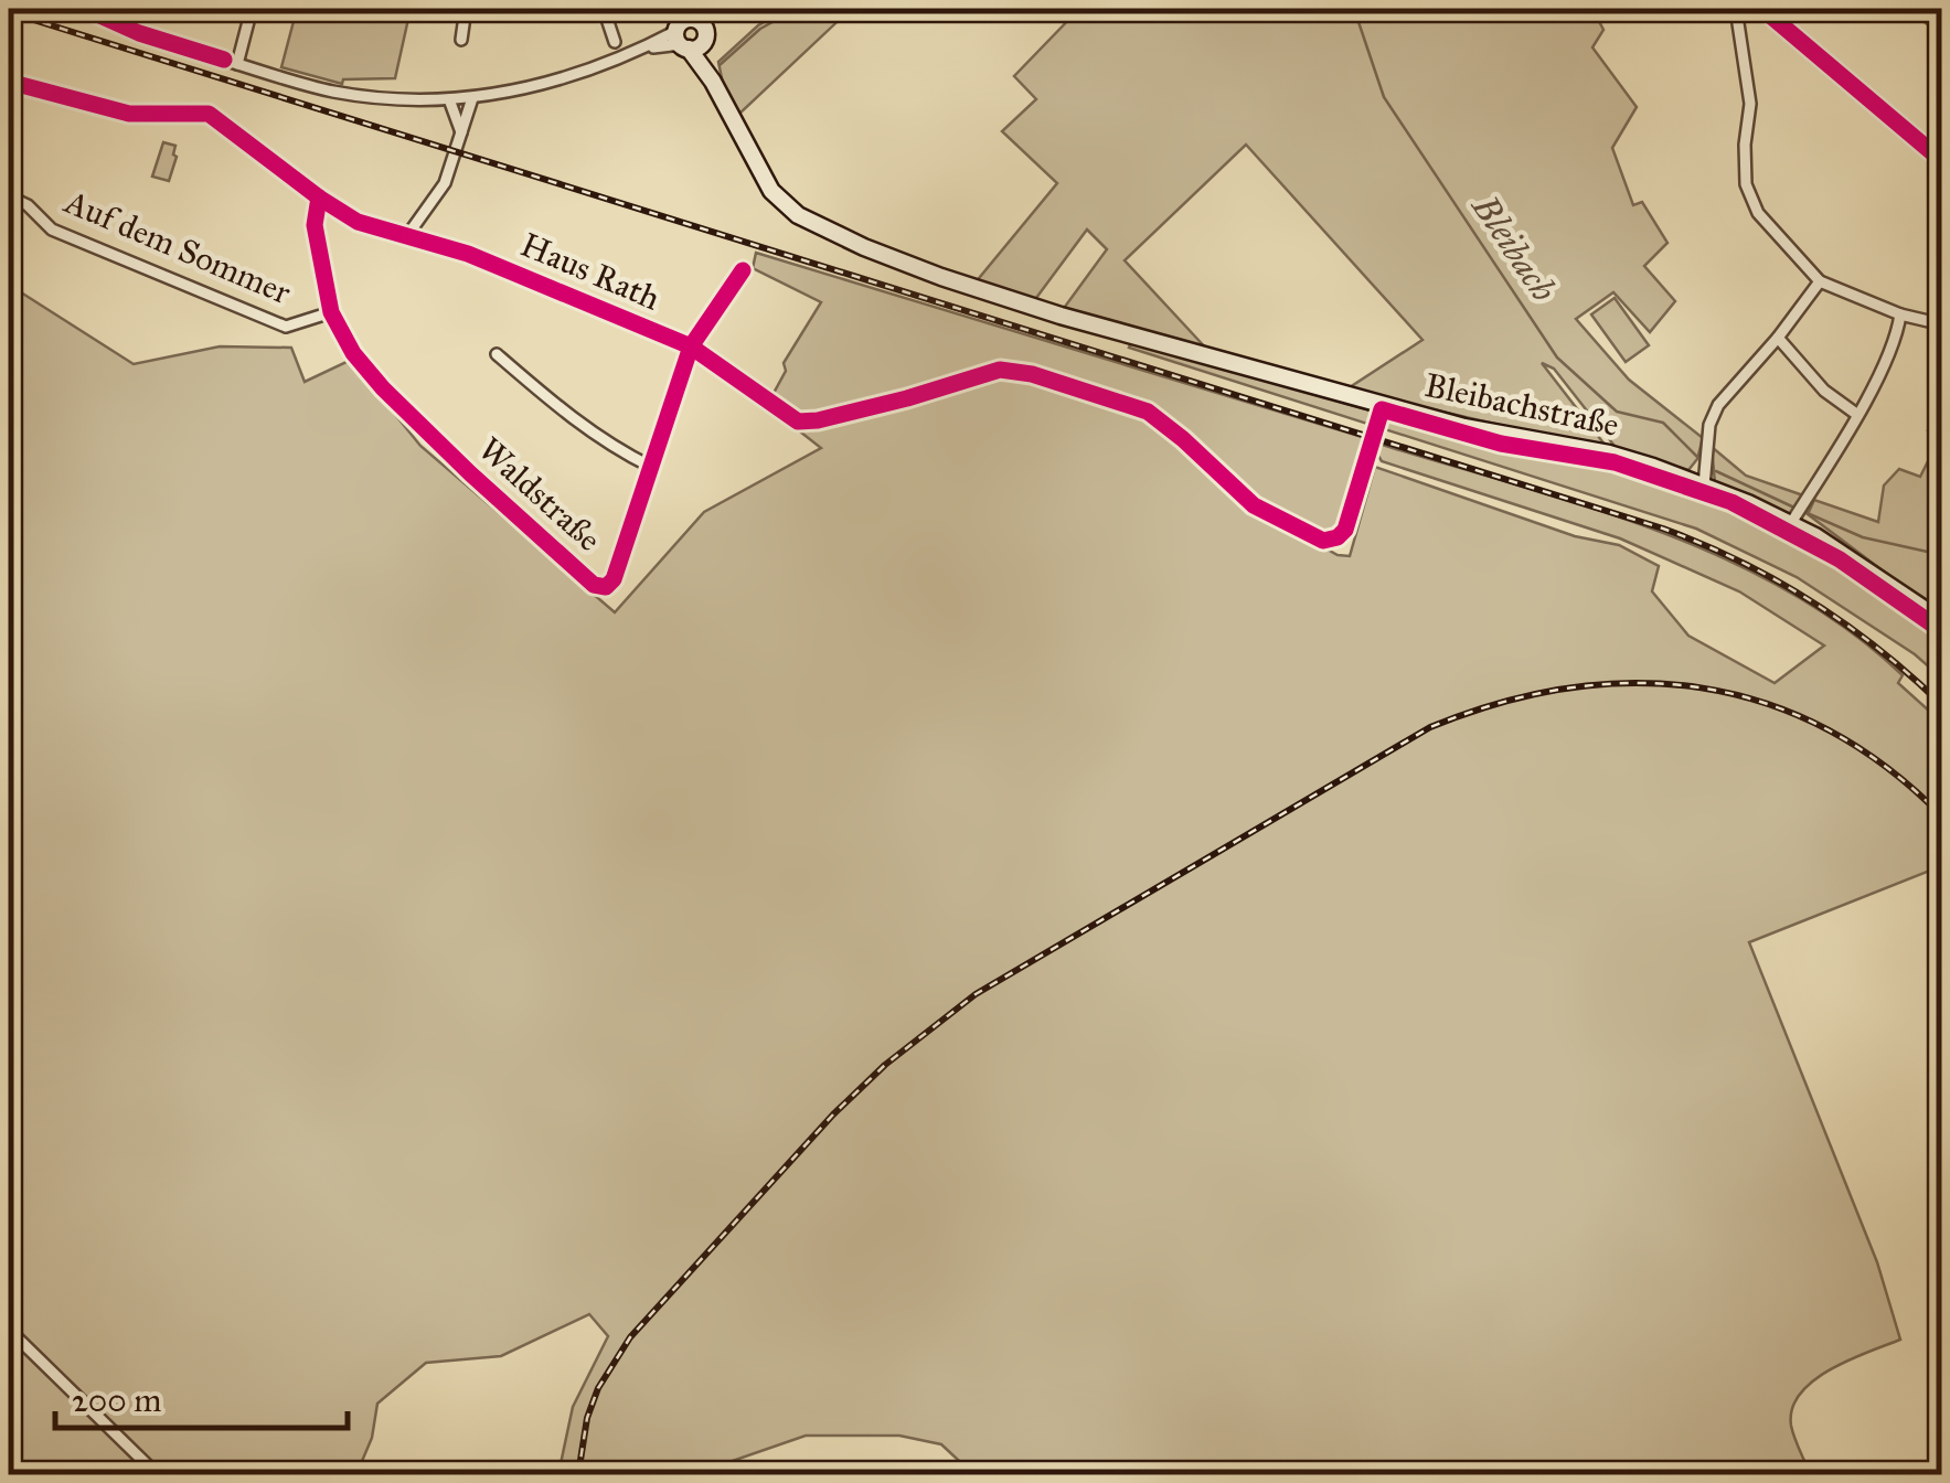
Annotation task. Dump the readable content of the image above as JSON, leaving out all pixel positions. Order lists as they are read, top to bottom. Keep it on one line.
{"streets":{"main road":["Bleibachstraße"],"street":["Auf dem Sommer","Haus Rath","Waldstraße"]},"crossings":[["Auf dem Sommer","Waldstraße"],["Haus Rath","Waldstraße"]],"water":["Bleibach"],"scale_bar":"200 m"}
